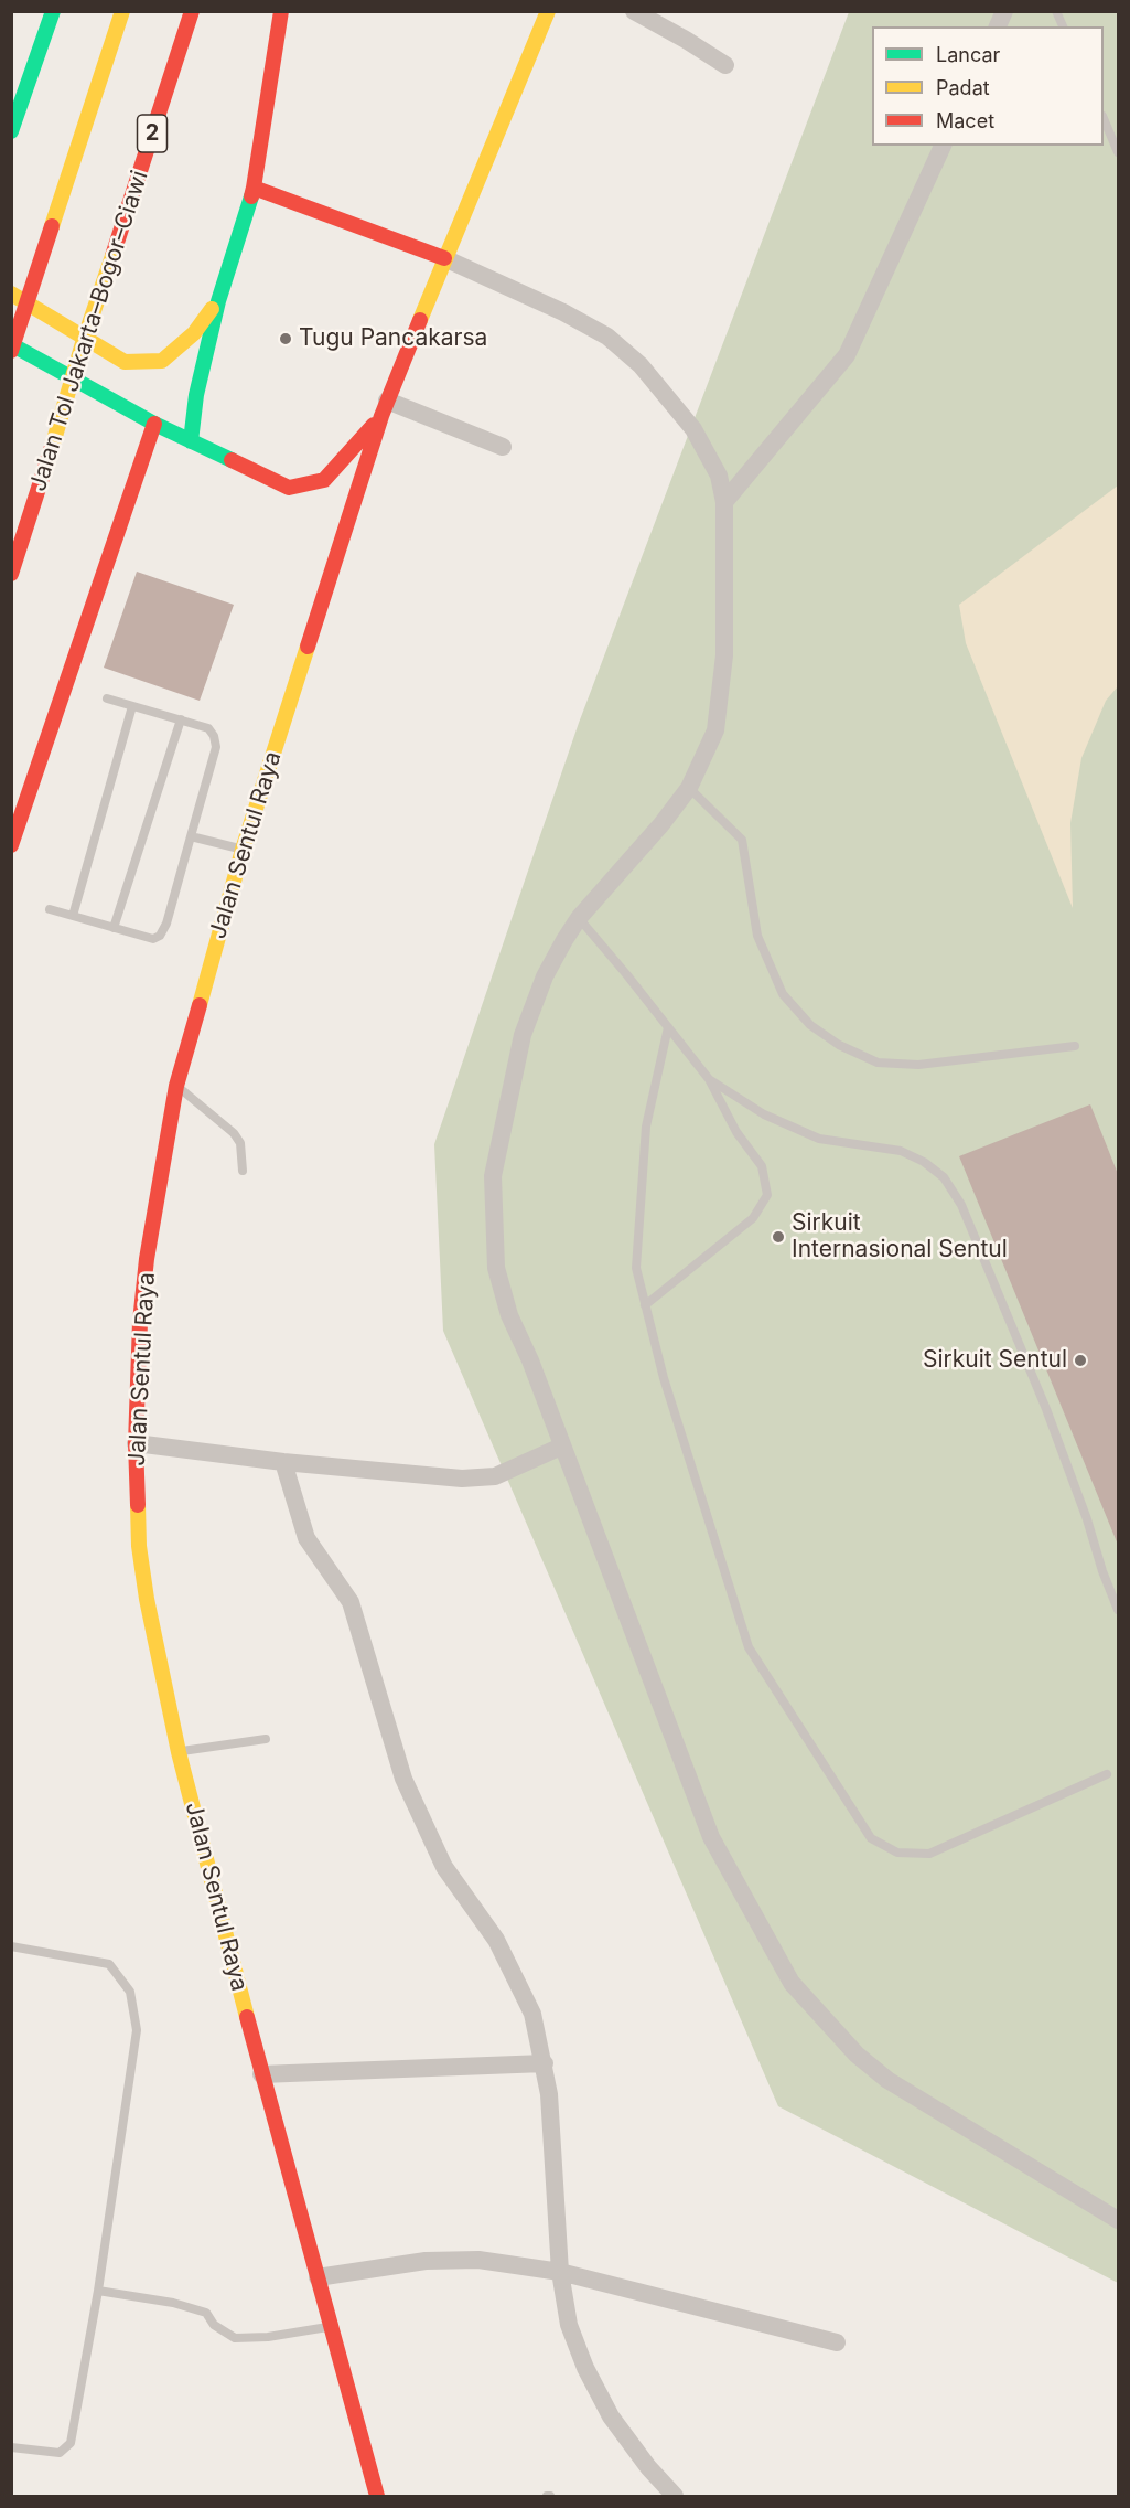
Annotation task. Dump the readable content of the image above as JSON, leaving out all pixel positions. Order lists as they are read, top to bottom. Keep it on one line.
{"streets":{"main road":["2","Jalan Tol Jakarta–Bogor–Ciawi","Jalan Sentul Raya"]},"places":["Tugu Pancakarsa","Sirkuit Internasional Sentul","Sirkuit Sentul"],"legend":["Lancar","Padat","Macet"]}
